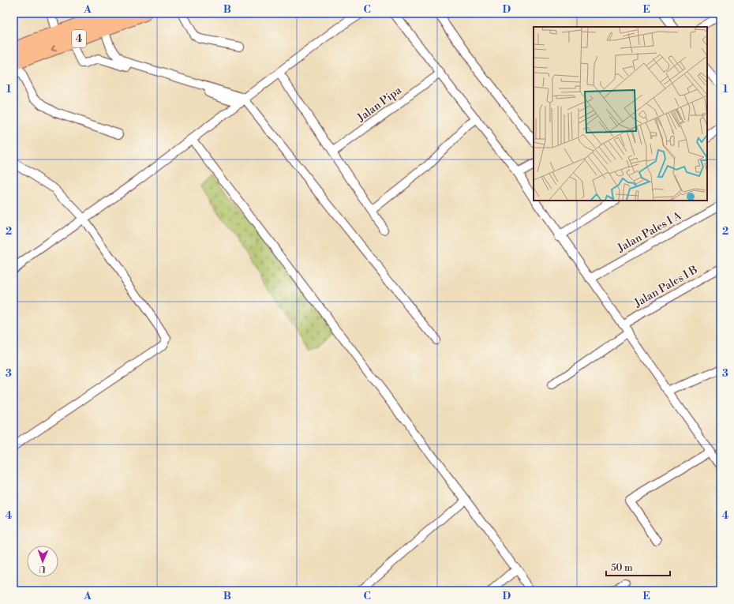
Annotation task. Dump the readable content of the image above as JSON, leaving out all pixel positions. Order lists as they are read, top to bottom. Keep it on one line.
{"streets":{"highway":["4"],"street":["Jalan Pipa","Jalan Pales I A","Jalan Pales I B"]},"scale_bar":"50 m","north":"bottom","grid":{"columns":["A","B","C","D","E"],"rows":["1","2","3","4"]}}
